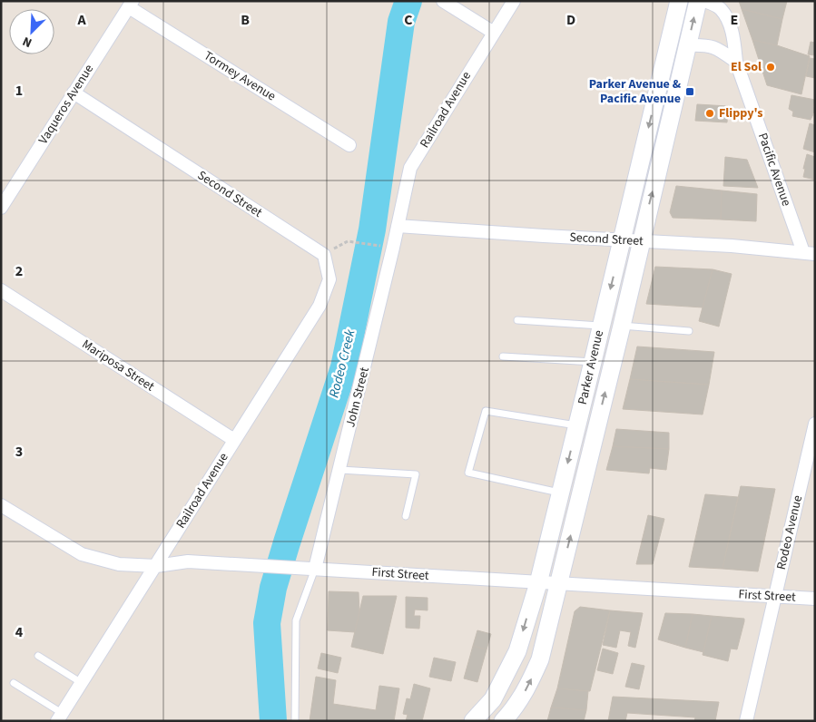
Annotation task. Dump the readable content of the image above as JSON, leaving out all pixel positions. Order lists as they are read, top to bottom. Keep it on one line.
{"streets":{"main road":["Parker Avenue"],"street":["Tormey Avenue","Vaqueros Avenue","Railroad Avenue","Pacific Avenue","Second Street","Mariposa Street","John Street","Rodeo Avenue","First Street"]},"crossings":[["Tormey Avenue","Vaqueros Avenue"],["Vaqueros Avenue","Second Street"],["Railroad Avenue","Second Street"],["Railroad Avenue","Mariposa Street"],["Railroad Avenue","John Street"],["Railroad Avenue","First Street"],["Pacific Avenue","Second Street"],["Second Street","Parker Avenue"],["Second Street","John Street"],["Parker Avenue","First Street"],["John Street","First Street"],["Rodeo Avenue","First Street"]],"water":["Rodeo Creek"],"places":{"other":["El Sol","Flippy's"],"transit":["Parker Avenue & Pacific Avenue"]},"north":"bottom left","grid":{"columns":["A","B","C","D","E"],"rows":["1","2","3","4"]}}
